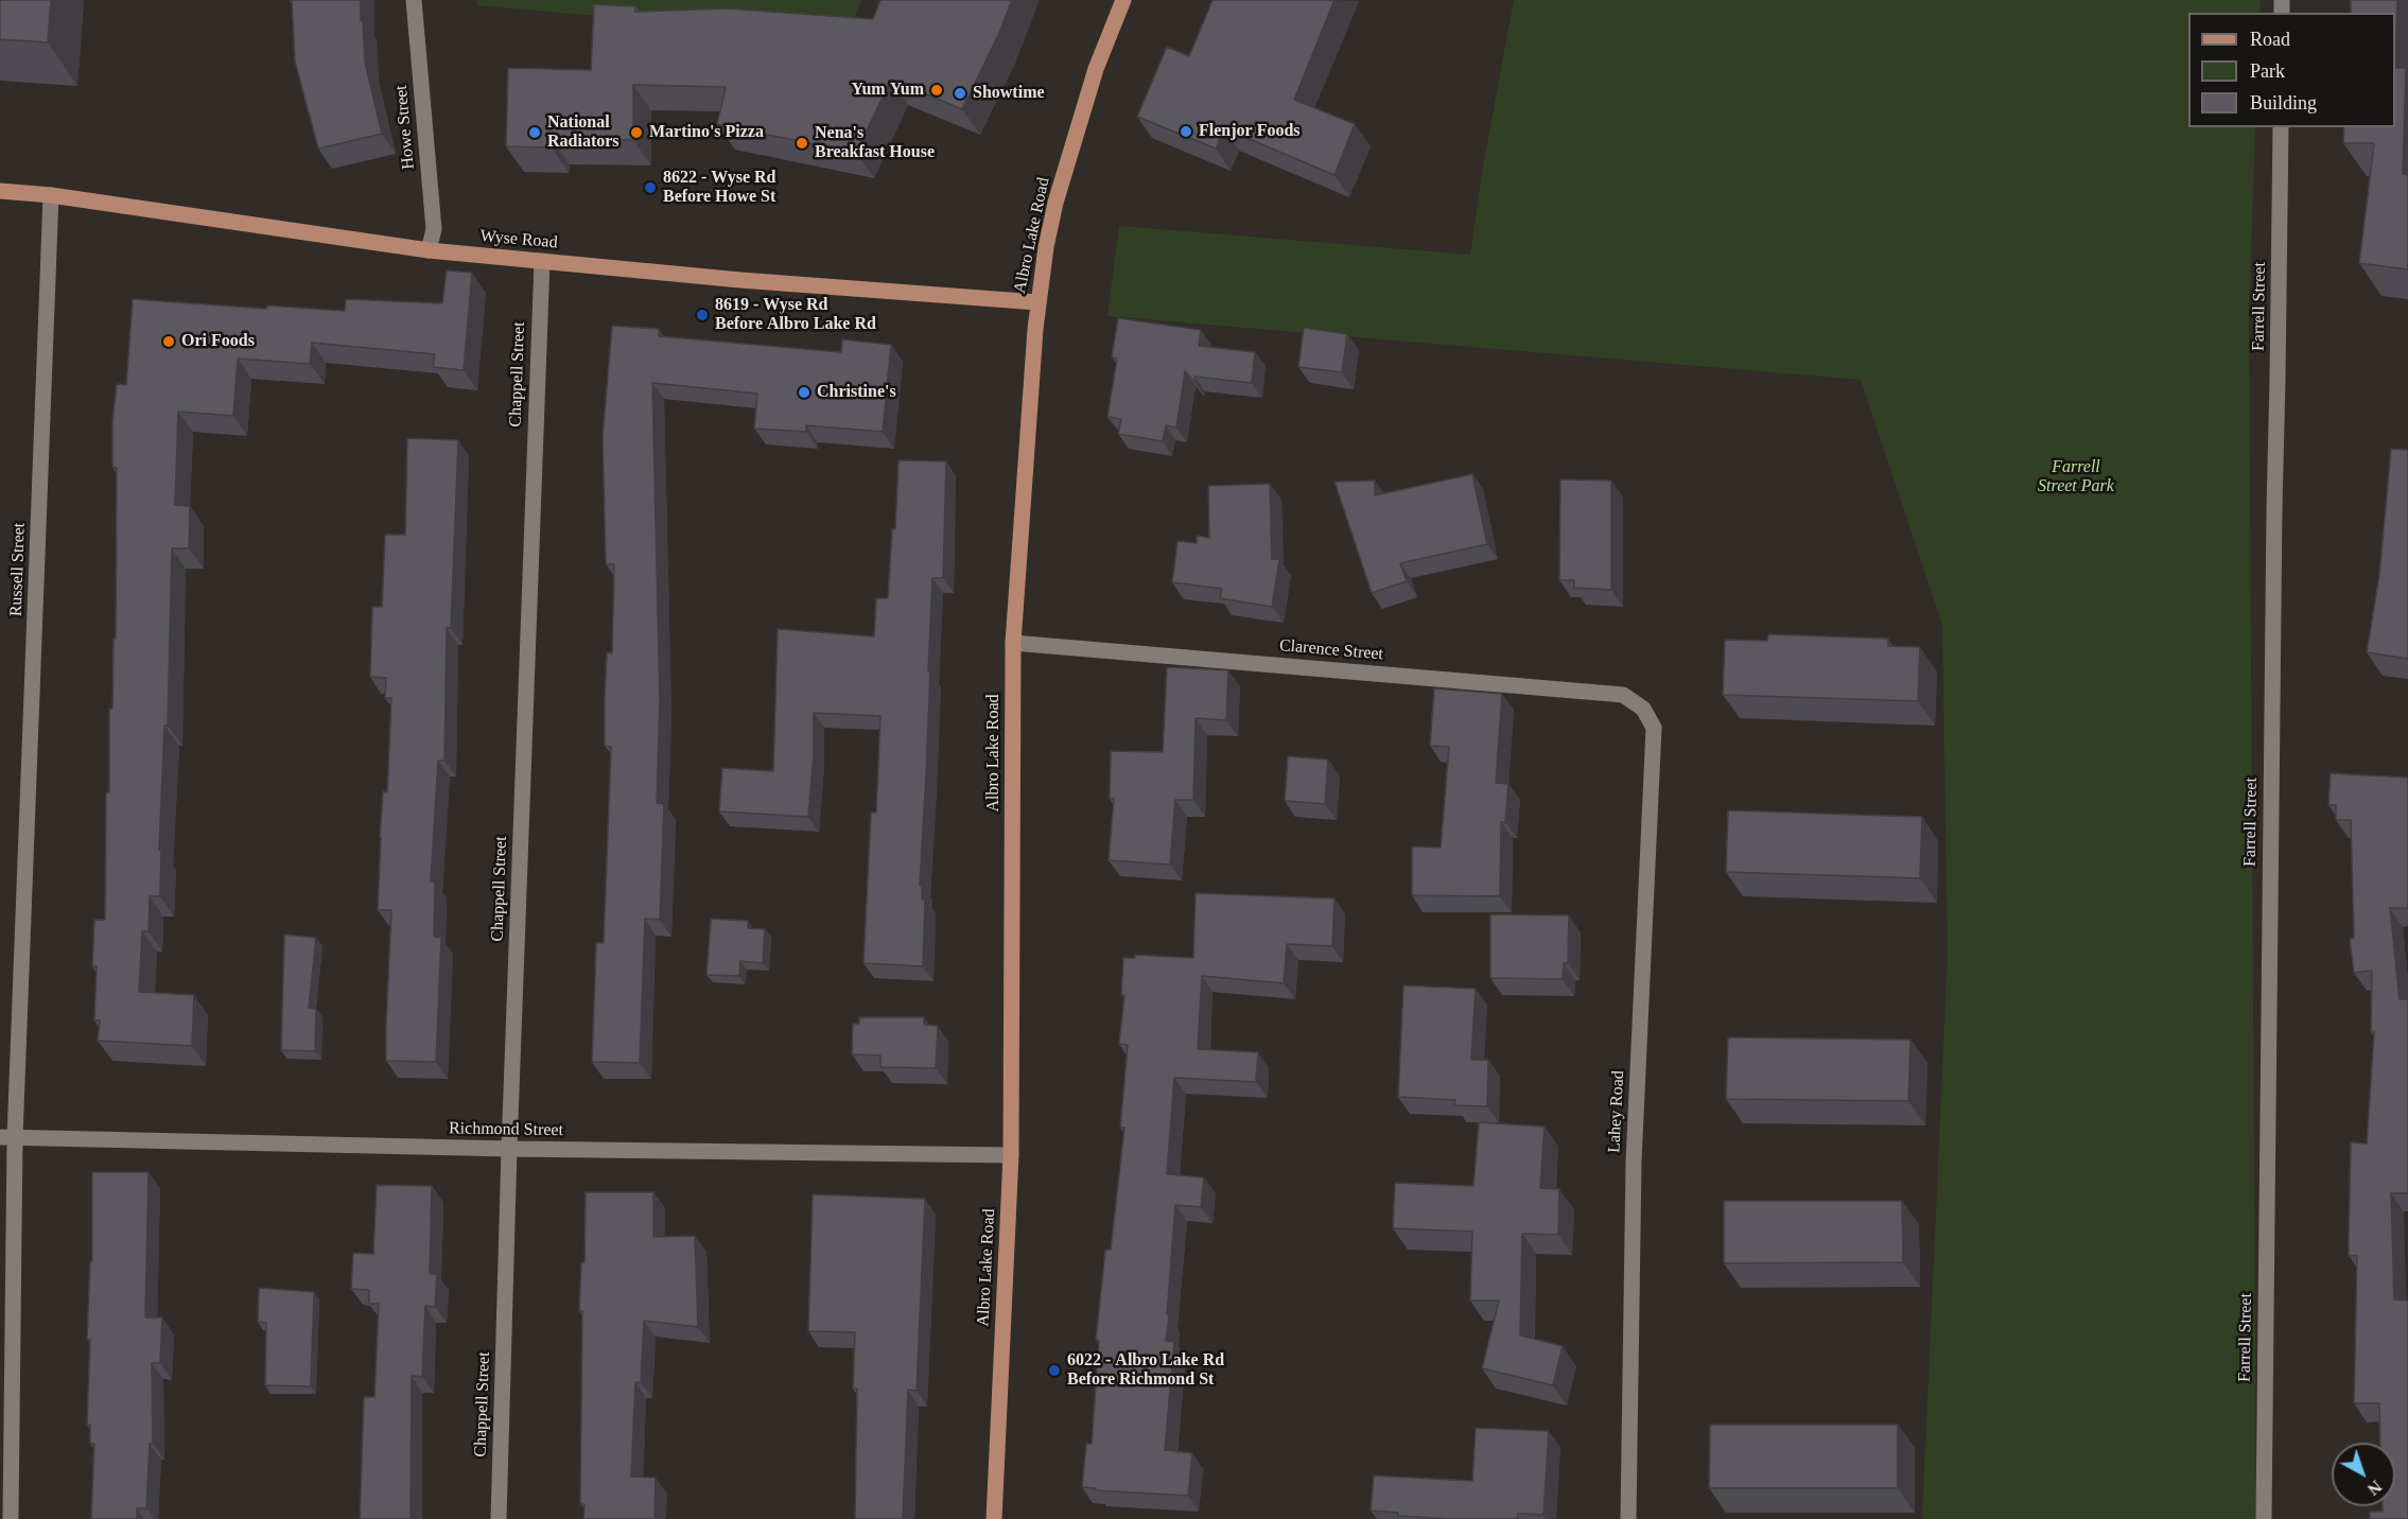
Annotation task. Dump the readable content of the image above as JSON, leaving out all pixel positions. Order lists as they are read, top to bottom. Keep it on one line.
{"streets":{"main road":["Albro Lake Road","Wyse Road"],"street":["Howe Street","Farrell Street","Chappell Street","Russell Street","Clarence Street","Lahey Road","Richmond Street"]},"crossings":[["Howe Street","Wyse Road"],["Albro Lake Road","Wyse Road"],["Albro Lake Road","Clarence Street"],["Albro Lake Road","Richmond Street"],["Wyse Road","Chappell Street"],["Wyse Road","Russell Street"],["Chappell Street","Richmond Street"],["Russell Street","Richmond Street"],["Clarence Street","Lahey Road"]],"parks":["Farrell Street Park"],"places":["Yum Yum","Showtime","Flenjor Foods","National Radiators","Martino's Pizza","Nena's Breakfast House","8622 - Wyse Rd Before Howe St","8619 - Wyse Rd Before Albro Lake Rd","Ori Foods","Christine's","6022 - Albro Lake Rd Before Richmond St"],"legend":["Road","Park","Building"],"north":"bottom right"}
